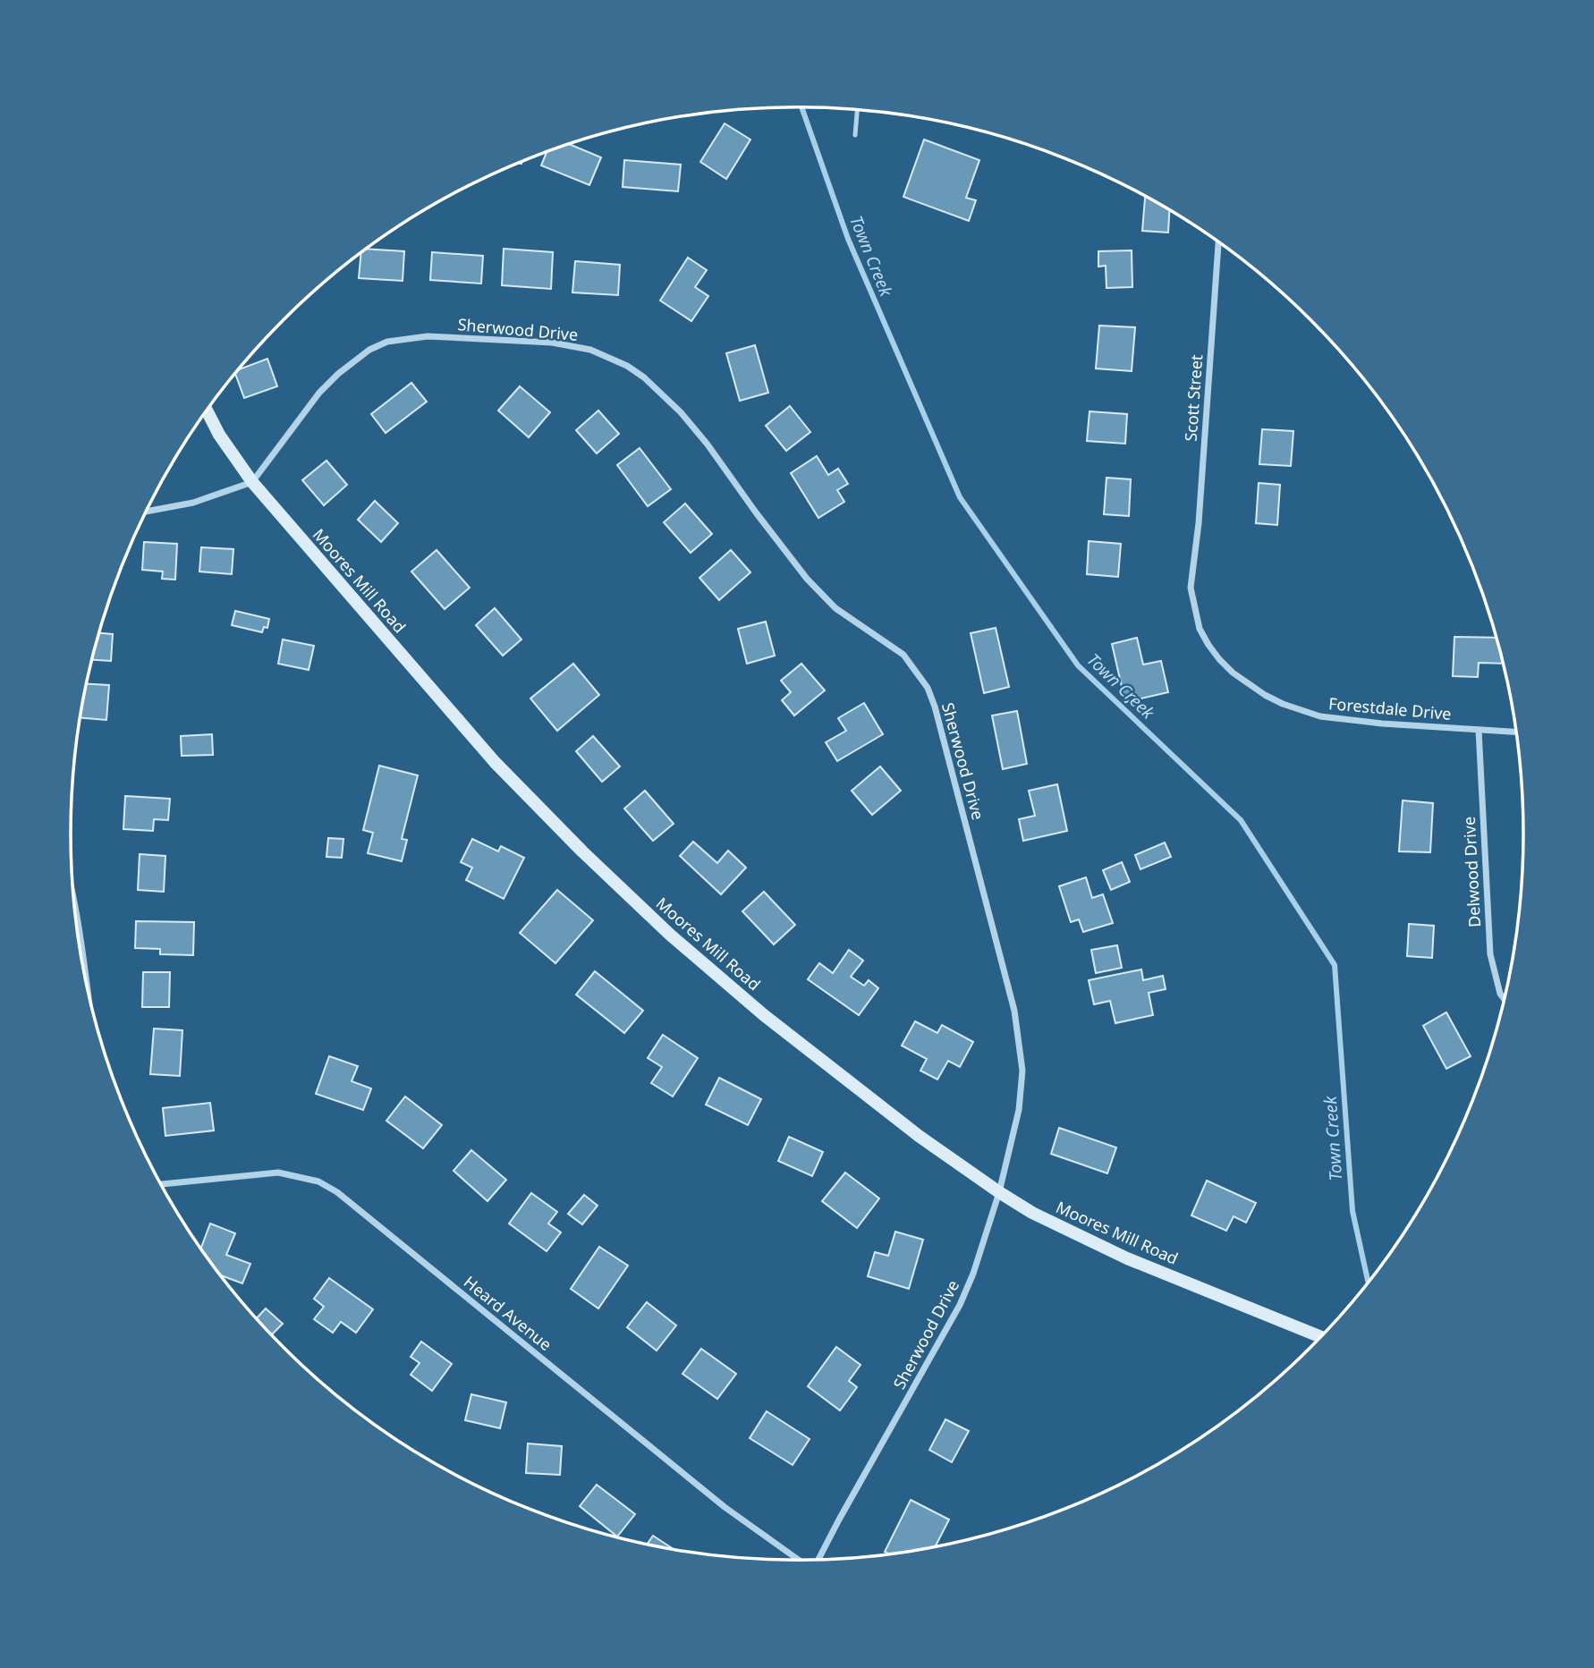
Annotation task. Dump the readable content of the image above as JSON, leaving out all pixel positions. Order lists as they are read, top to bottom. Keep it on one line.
{"streets":{"street":["Sherwood Drive","Scott Street","Moores Mill Road","Forestdale Drive","Delwood Drive","Heard Avenue"]},"crossings":[["Sherwood Drive","Moores Mill Road"],["Scott Street","Forestdale Drive"],["Forestdale Drive","Delwood Drive"]],"water":["Town Creek"]}
